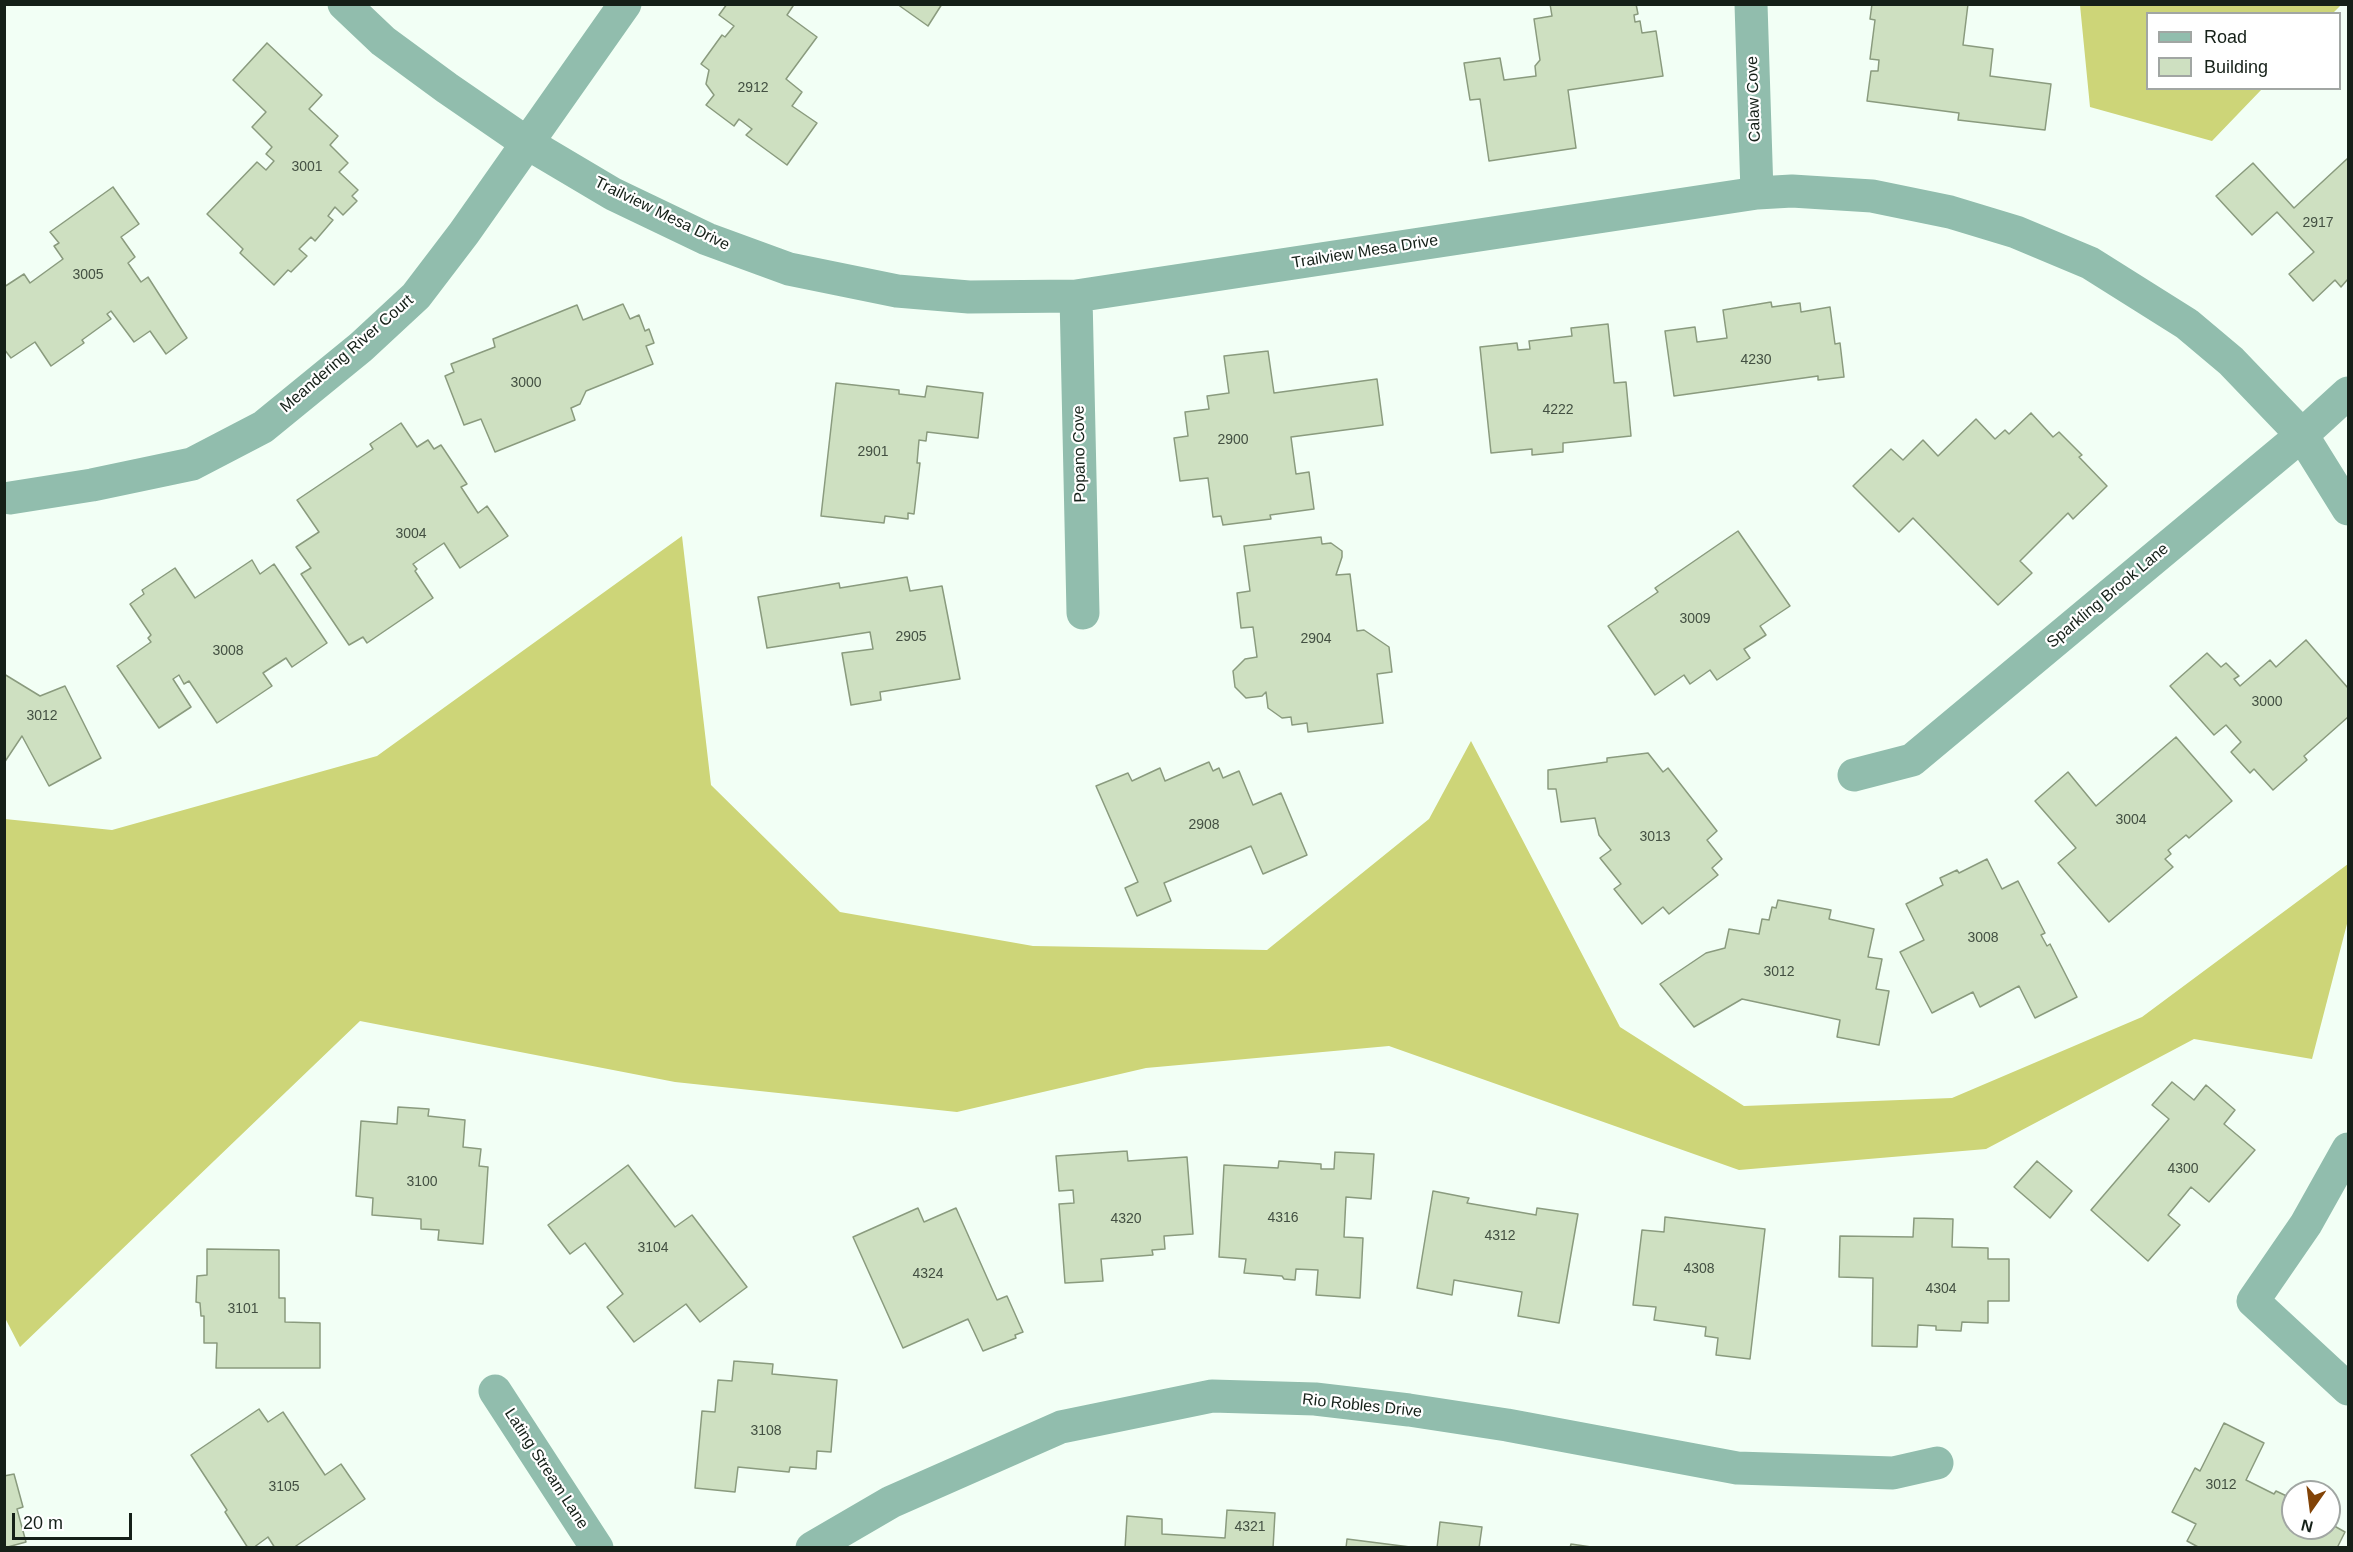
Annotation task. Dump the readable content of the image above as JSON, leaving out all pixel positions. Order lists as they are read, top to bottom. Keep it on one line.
{"streets":{"street":["Calaw Cove","Trailview Mesa Drive","Meandering River Court","Popano Cove","Sparkling Brook Lane","Rio Robles Drive","Lating Stream Lane"]},"crossings":[["Calaw Cove","Trailview Mesa Drive"],["Trailview Mesa Drive","Meandering River Court"],["Trailview Mesa Drive","Popano Cove"],["Trailview Mesa Drive","Sparkling Brook Lane"]],"house_numbers":["2912","3001","2917","3005","4230","3000","4222","2900","2901","3004","3009","2905","2904","3008","3000","3012","3004","2908","3013","3008","3012","4300","3100","4316","4320","4312","3104","4308","4324","4304","3101","3108","3012","3105","4321"],"legend":["Road","Building"],"scale_bar":"20 m","north":"bottom"}
